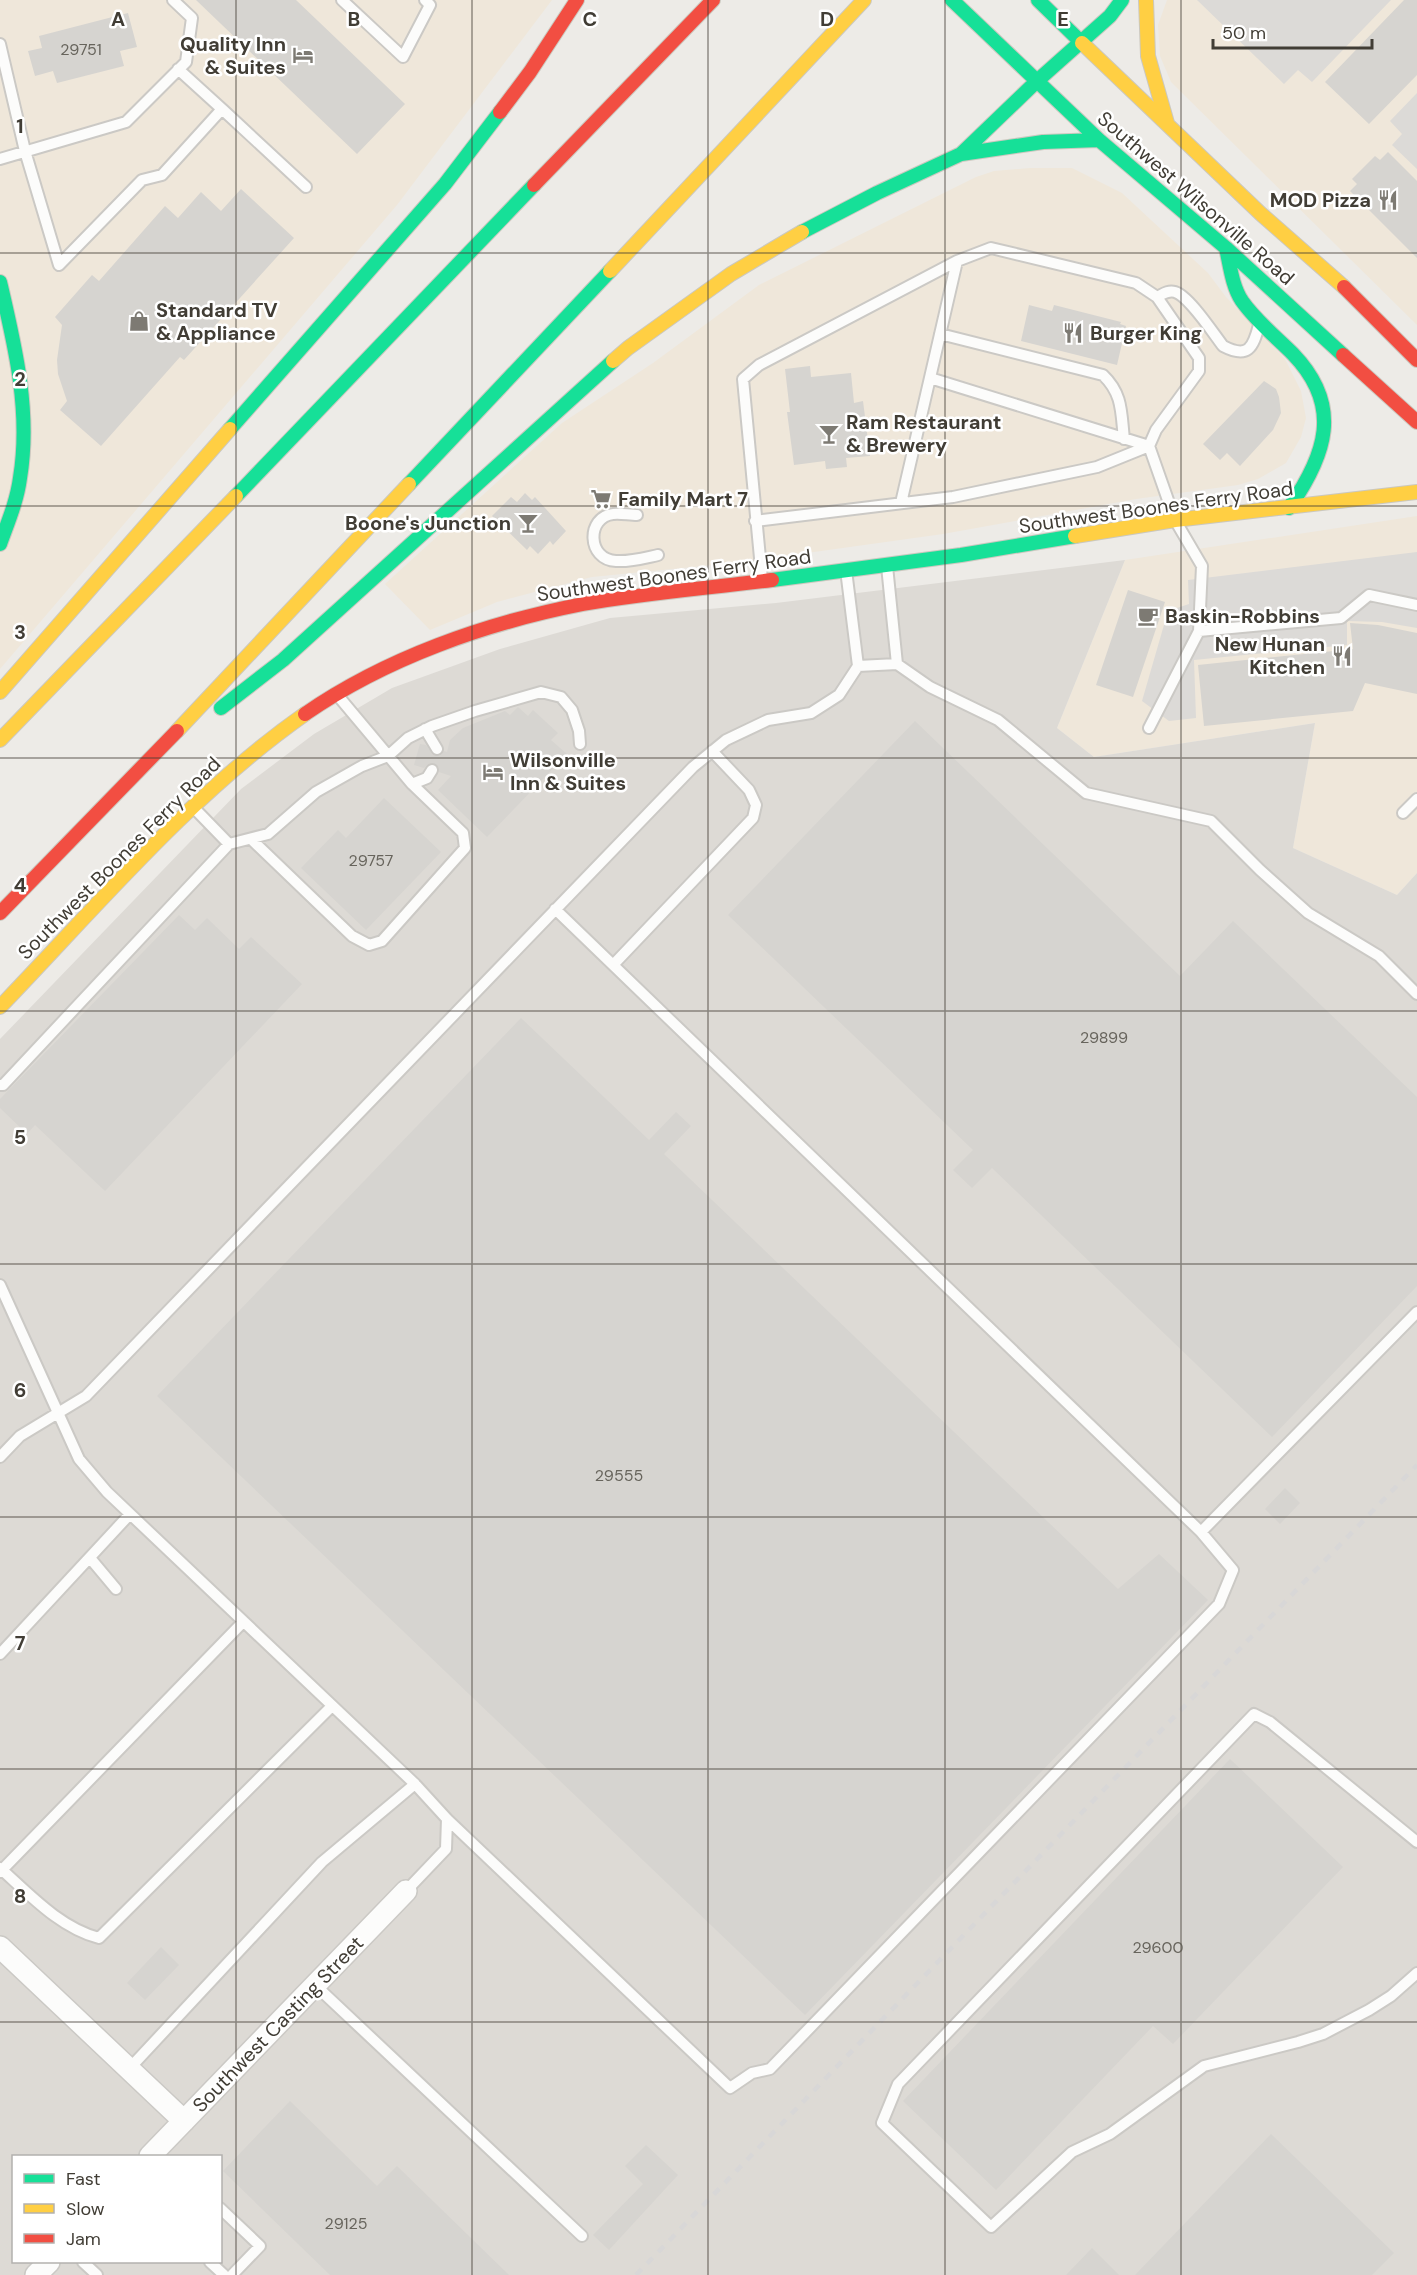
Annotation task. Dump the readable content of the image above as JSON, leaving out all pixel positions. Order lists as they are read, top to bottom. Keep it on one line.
{"streets":{"main road":["Southwest Wilsonville Road","Southwest Boones Ferry Road"],"street":["Southwest Casting Street"]},"places":{"hotel":["Quality Inn & Suites","Wilsonville Inn & Suites"],"restaurant":["MOD Pizza","Burger King","New Hunan Kitchen"],"shop":["Standard TV & Appliance"],"bar":["Ram Restaurant & Brewery","Boone's Junction"],"supermarket":["Family Mart 7"],"cafe":["Baskin-Robbins"]},"house_numbers":["29751","29757","29899","29555","29600","29125"],"legend":["Fast","Slow","Jam"],"scale_bar":"50 m","grid":{"columns":["A","B","C","D","E"],"rows":["1","2","3","4","5","6","7","8"]}}
